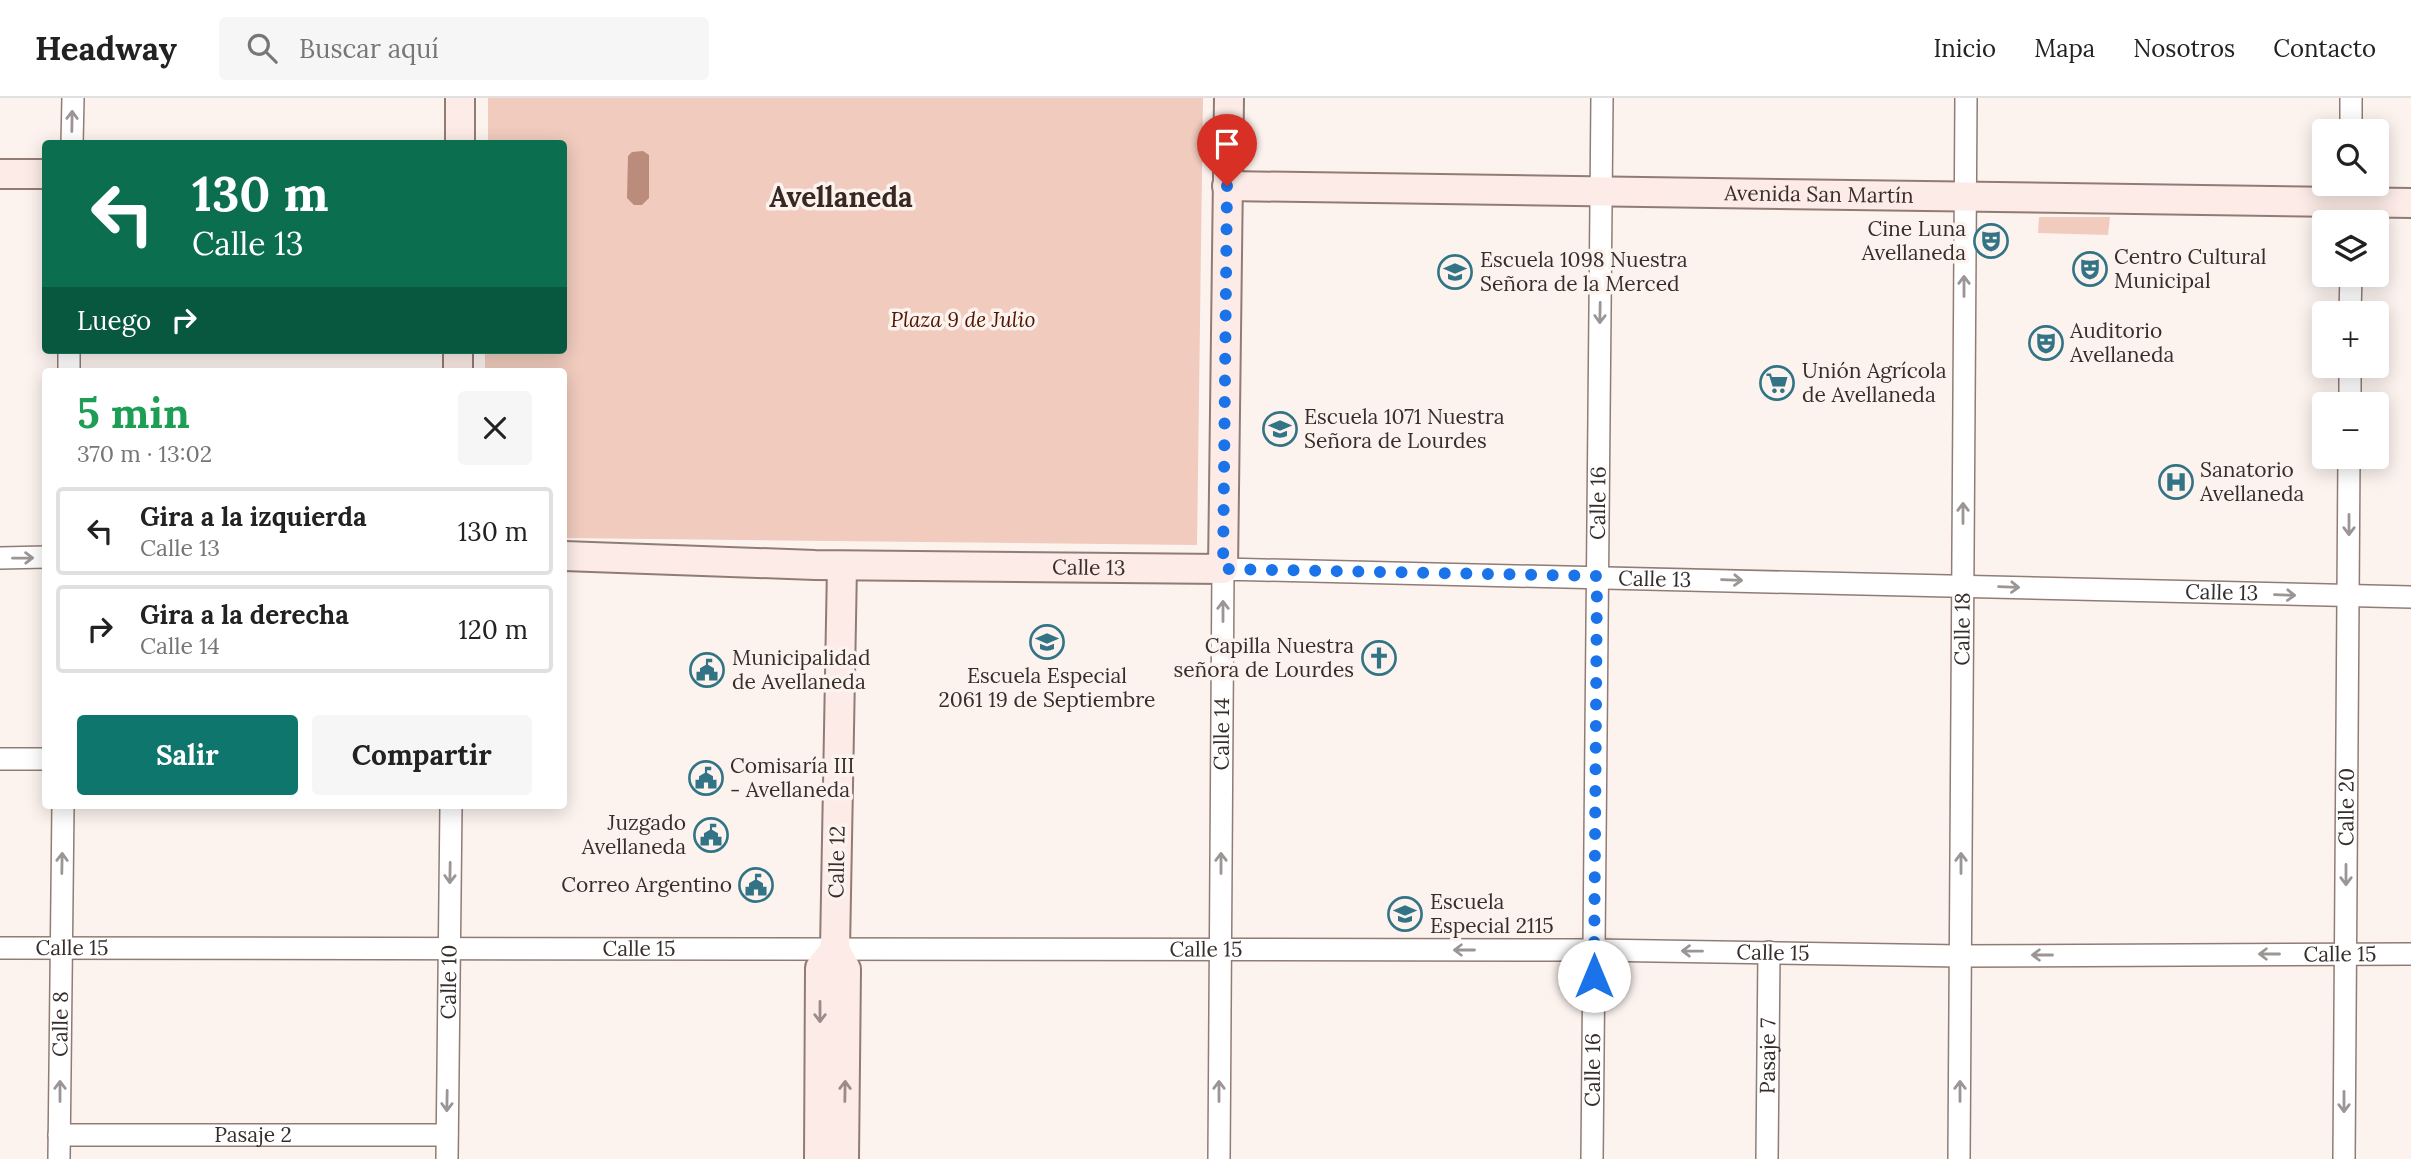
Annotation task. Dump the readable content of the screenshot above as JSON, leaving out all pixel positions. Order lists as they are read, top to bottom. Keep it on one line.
{"streets":{"street":["Avenida San Martín","Calle 16","Calle 13","Calle 18","Calle 14","Calle 20","Calle 12","Calle 15","Calle 10","Calle 8","Pasaje 7","Pasaje 2"]},"crossings":[["Avenida San Martín","Calle 16"],["Avenida San Martín","Calle 18"],["Avenida San Martín","Calle 14"],["Calle 16","Calle 13"],["Calle 16","Calle 15"],["Calle 13","Calle 18"],["Calle 13","Calle 14"],["Calle 13","Calle 20"],["Calle 13","Calle 12"],["Calle 18","Calle 15"],["Calle 14","Calle 15"],["Calle 20","Calle 15"],["Calle 12","Calle 15"],["Calle 15","Calle 10"],["Calle 15","Calle 8"],["Calle 15","Pasaje 7"],["Calle 10","Pasaje 2"],["Calle 8","Pasaje 2"]],"one_way":["Calle 16","Calle 13","Calle 18","Calle 14","Calle 20","Calle 15","Calle 10","Calle 8"],"districts":["Avellaneda"],"parks":["Plaza 9 de Julio"],"places":{"theatre":["Cine Luna Avellaneda","Centro Cultural Municipal","Auditorio Avellaneda"],"school or university":["Escuela 1098 Nuestra Señora de la Merced","Escuela 1071 Nuestra Señora de Lourdes","Escuela Especial 2061 19 de Septiembre","Escuela Especial 2115"],"supermarket":["Unión Agrícola de Avellaneda"],"hospital":["Sanatorio Avellaneda"],"church":["Capilla Nuestra señora de Lourdes"],"public building":["Municipalidad de Avellaneda","Comisaría III - Avellaneda","Juzgado Avellaneda","Correo Argentino"]},"page":{"header":"Headway","search":"Buscar aquí","nav":["Inicio","Mapa","Nosotros","Contacto"],"map_buttons":["+","−"],"turn":["130 m","Calle 13"],"then":"Luego","heading":["5 min","370 m · 13:02"],"list":[{"name":"Gira a la izquierda","note":"Calle 13","value":"130 m"},{"name":"Gira a la derecha","note":"Calle 14","value":"120 m"}],"buttons":["Salir","Compartir"]}}
